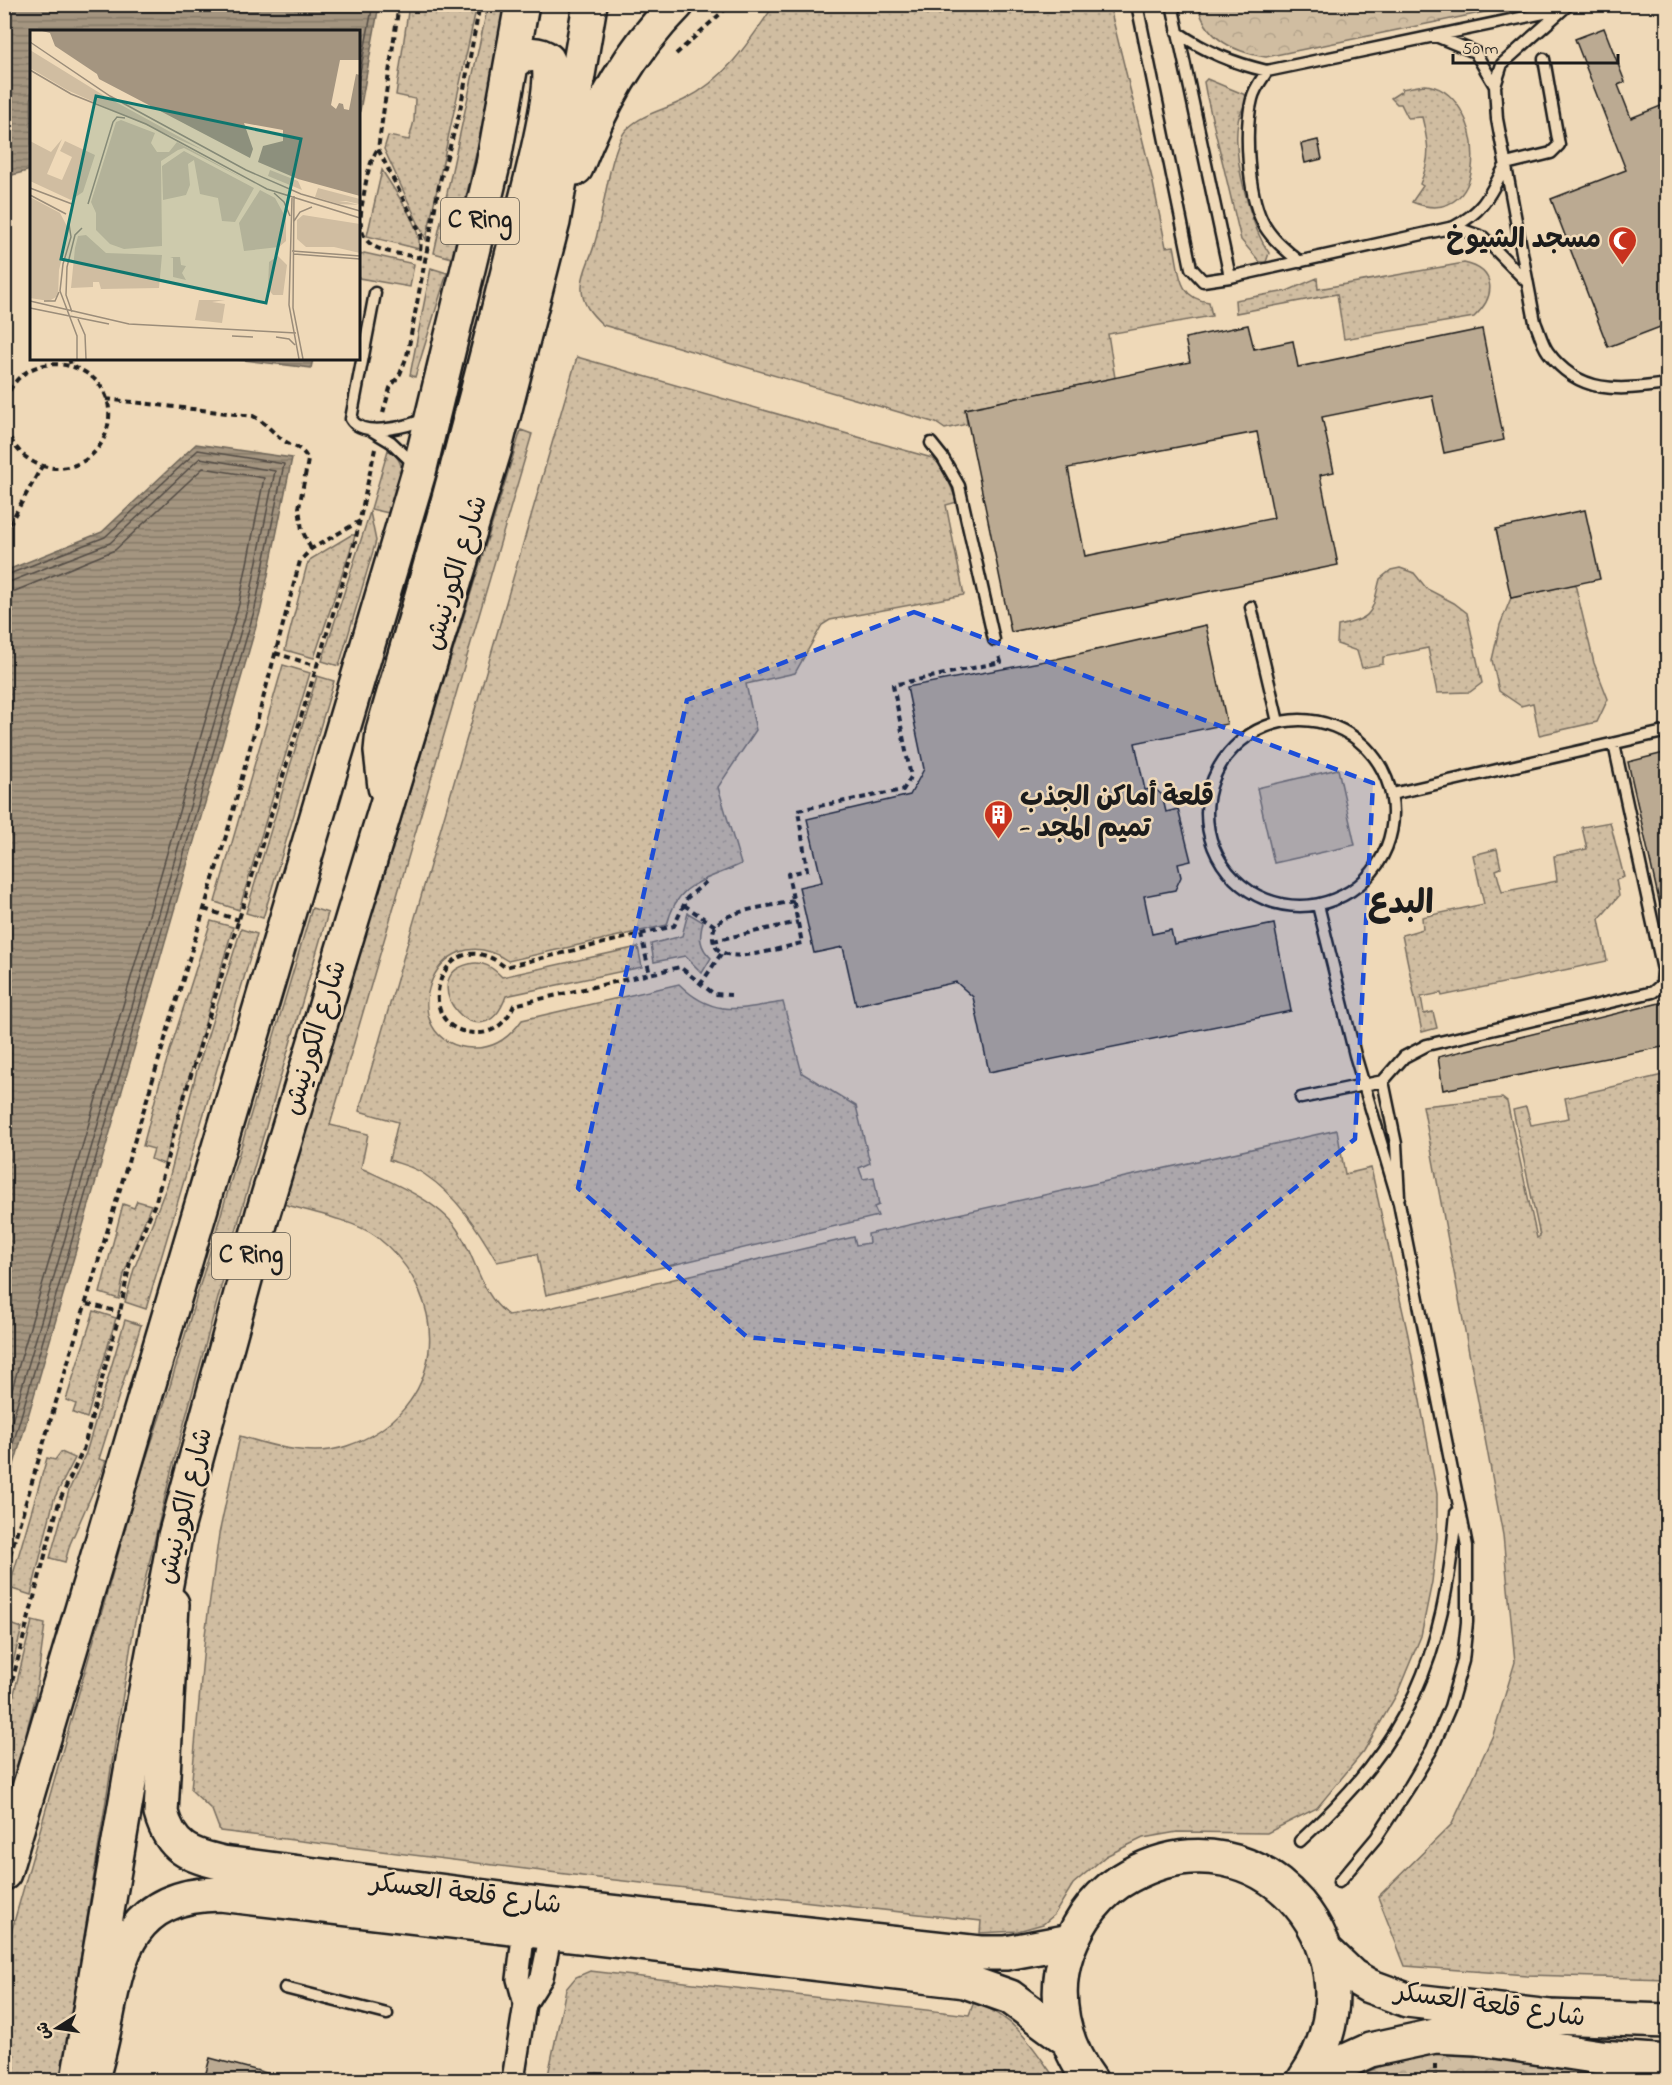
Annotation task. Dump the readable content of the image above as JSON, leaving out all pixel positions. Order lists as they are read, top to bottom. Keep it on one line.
{"streets":{"main road":["C Ring","شارع الكورنيش","شارع قلعة العسكر"]},"crossings":[["شارع الكورنيش","شارع قلعة العسكر"]],"districts":["البدع"],"places":{"mosque":["مسجد الشيوخ"],"building":["قلعة أماكن الجذب - تميم المجد"]},"scale_bar":"50 m","north":"left"}
